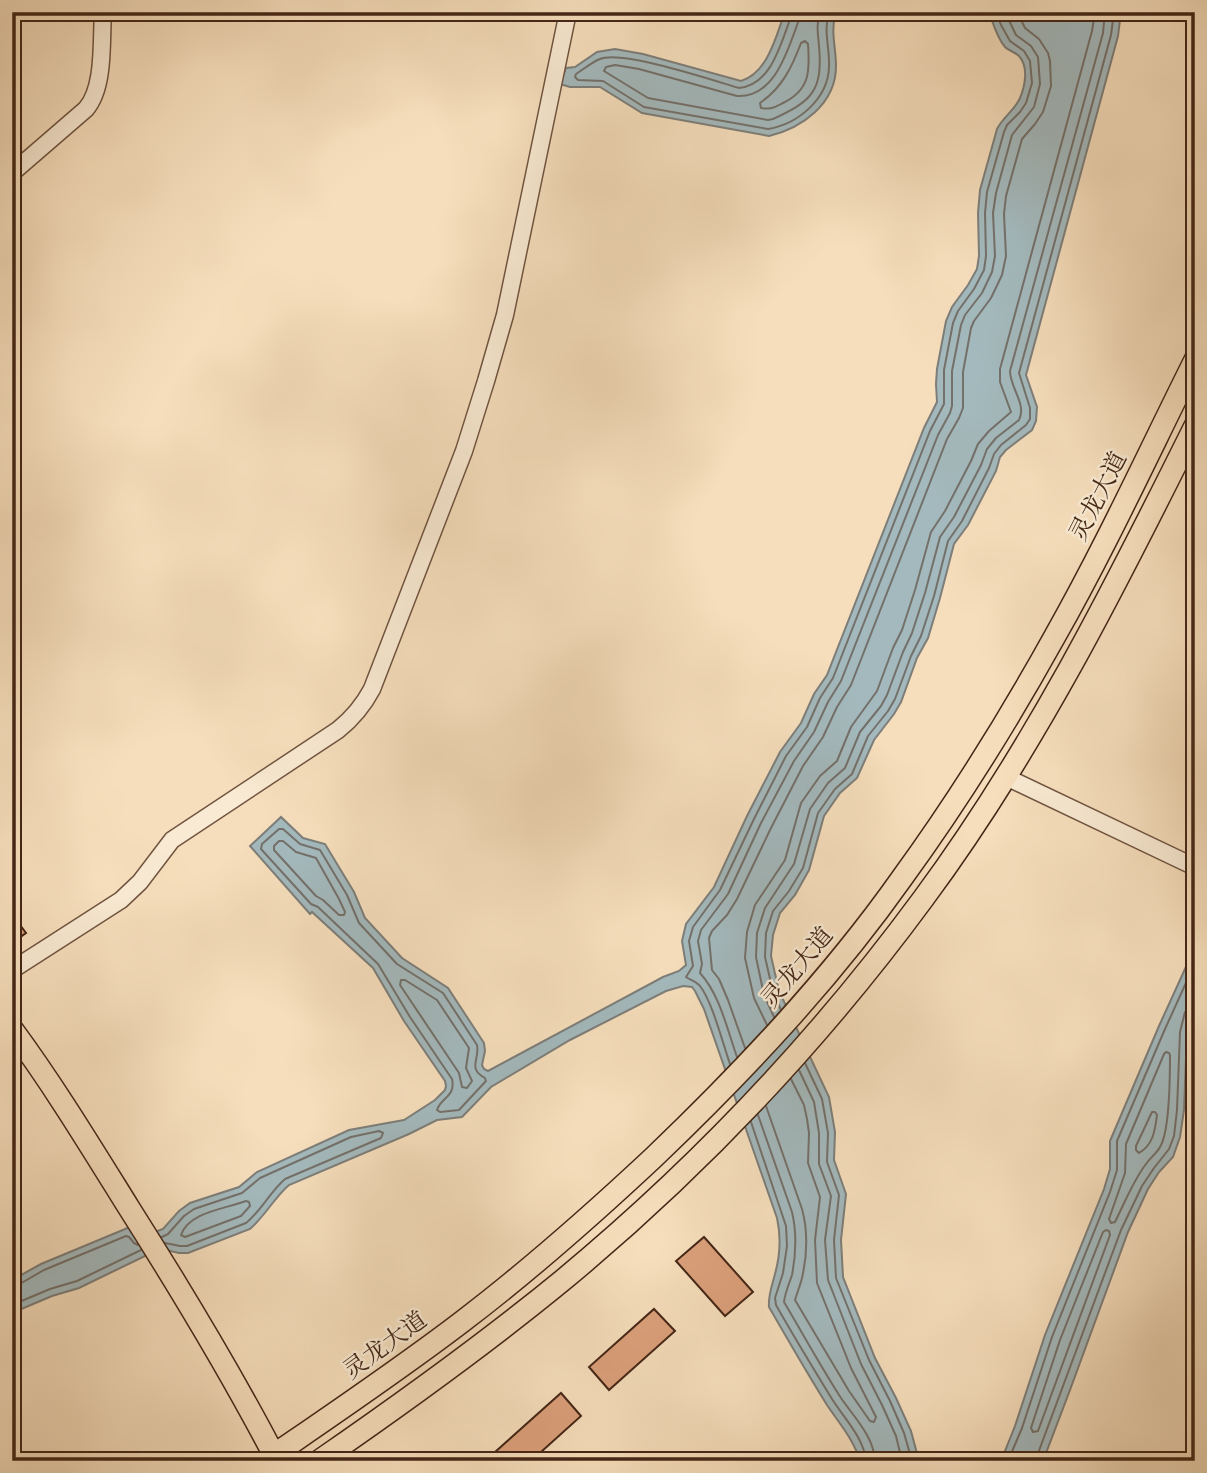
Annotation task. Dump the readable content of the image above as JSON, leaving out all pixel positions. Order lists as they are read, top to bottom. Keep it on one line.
{"streets":{"main road":["灵龙大道"]}}
